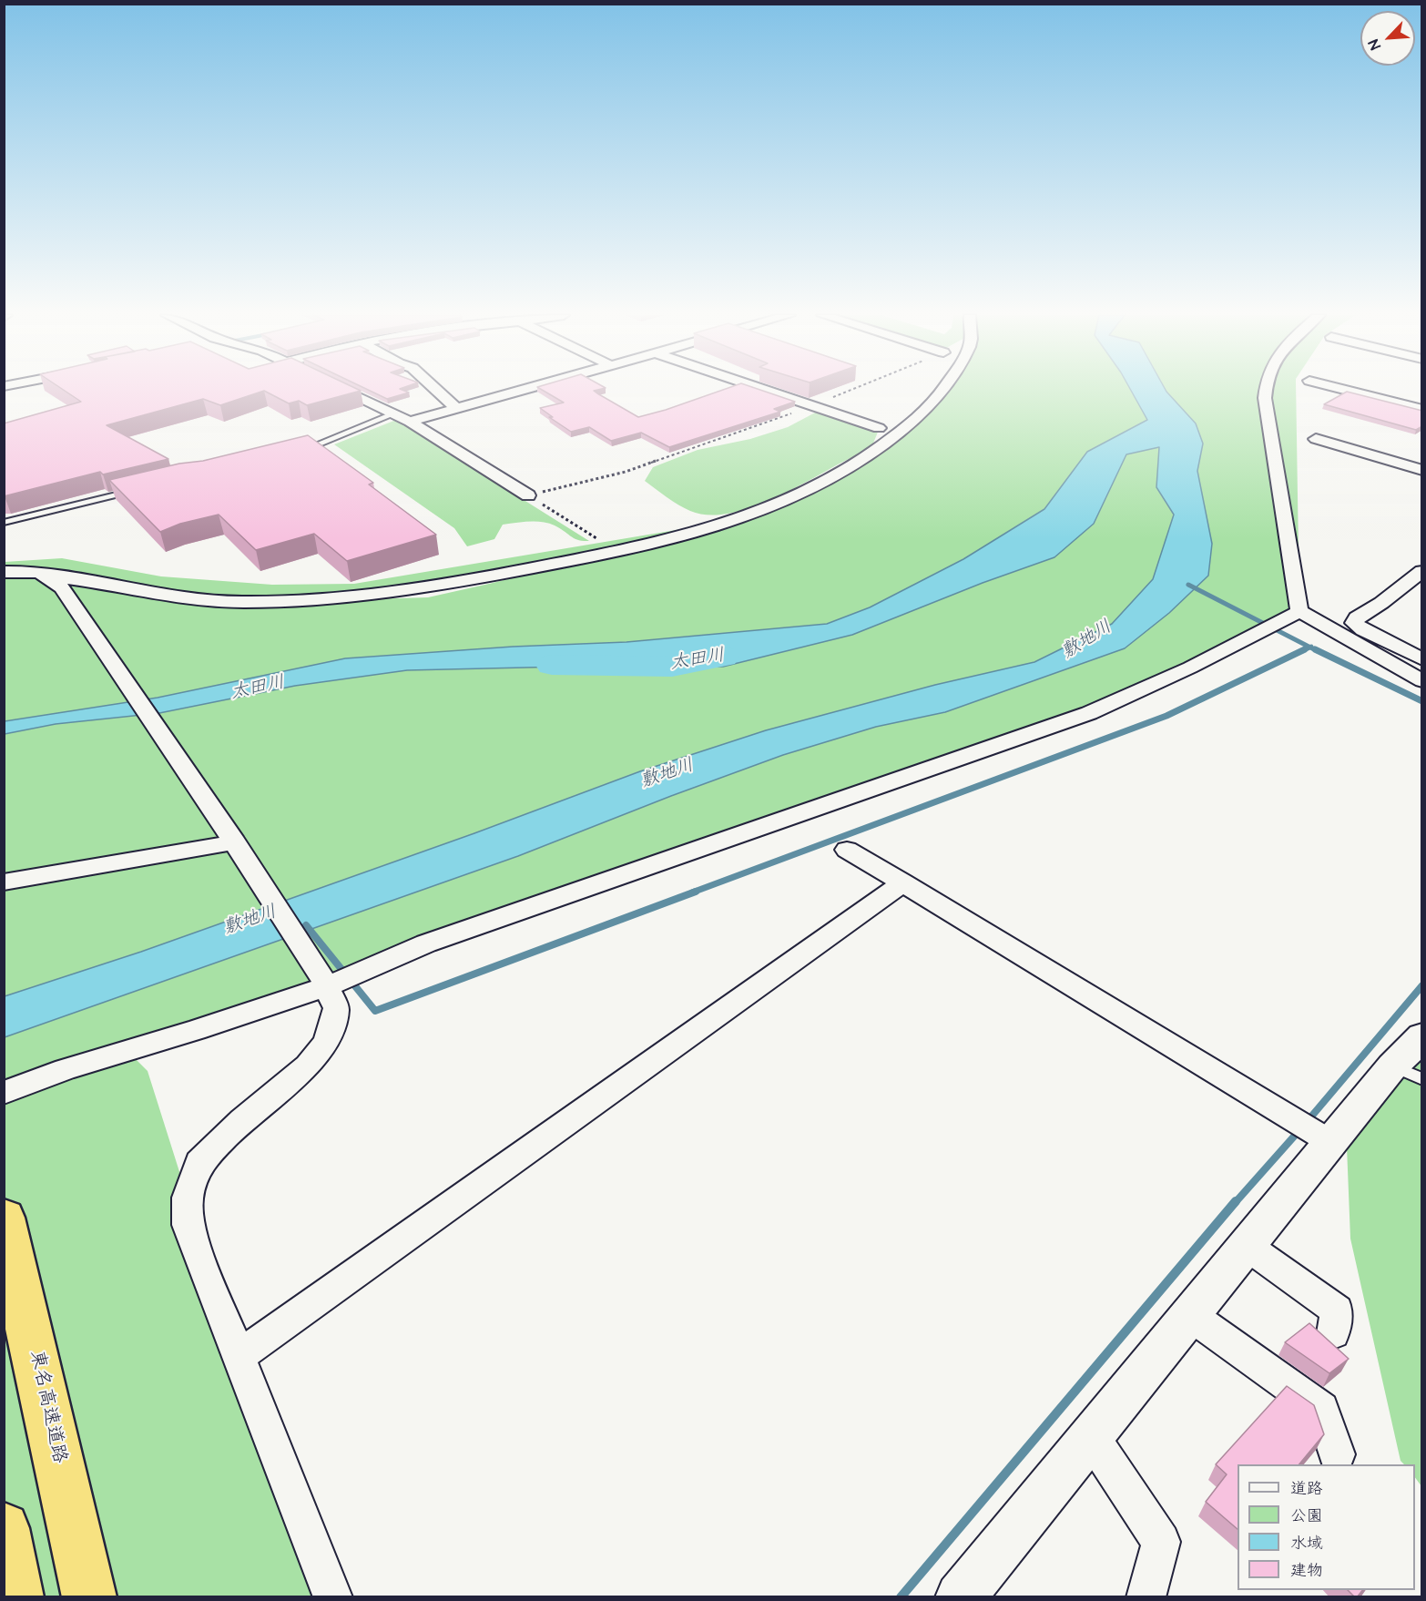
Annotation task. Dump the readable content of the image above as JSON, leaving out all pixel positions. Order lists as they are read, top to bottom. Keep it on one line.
{"streets":{"highway":["東名高速道路"]},"water":["敷地川","太田川"],"legend":["道路","公園","水域","建物"],"north":"bottom left"}
